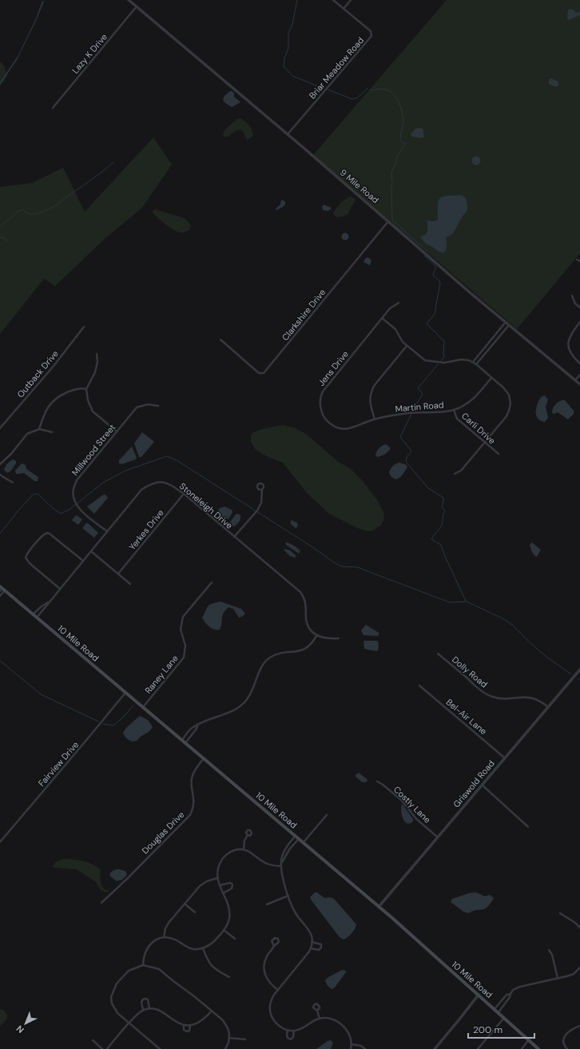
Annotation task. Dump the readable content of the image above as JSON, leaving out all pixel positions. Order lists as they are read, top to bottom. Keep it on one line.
{"streets":{"main road":["10 Mile Road"],"street":["Lazy K Drive","Briar Meadow Road","9 Mile Road","Clarkshire Drive","Jens Drive","Outback Drive","Martin Road","Carli Drive","Millwood Street","Stoneleigh Drive","Yerkes Drive","Dolly Road","Raney Lane","Bel-Air Lane","Fairview Drive","Griswold Road","Costly Lane","Douglas Drive"]},"crossings":[["Lazy K Drive","9 Mile Road"],["Briar Meadow Road","9 Mile Road"],["9 Mile Road","Clarkshire Drive"],["Jens Drive","Martin Road"],["Martin Road","Carli Drive"],["Millwood Street","Stoneleigh Drive"],["Stoneleigh Drive","Yerkes Drive"],["Stoneleigh Drive","10 Mile Road"],["10 Mile Road","Raney Lane"],["10 Mile Road","Fairview Drive"],["10 Mile Road","Griswold Road"],["10 Mile Road","Douglas Drive"],["Dolly Road","Griswold Road"],["Bel-Air Lane","Griswold Road"],["Griswold Road","Costly Lane"]],"scale_bar":"200 m","north":"bottom left"}
